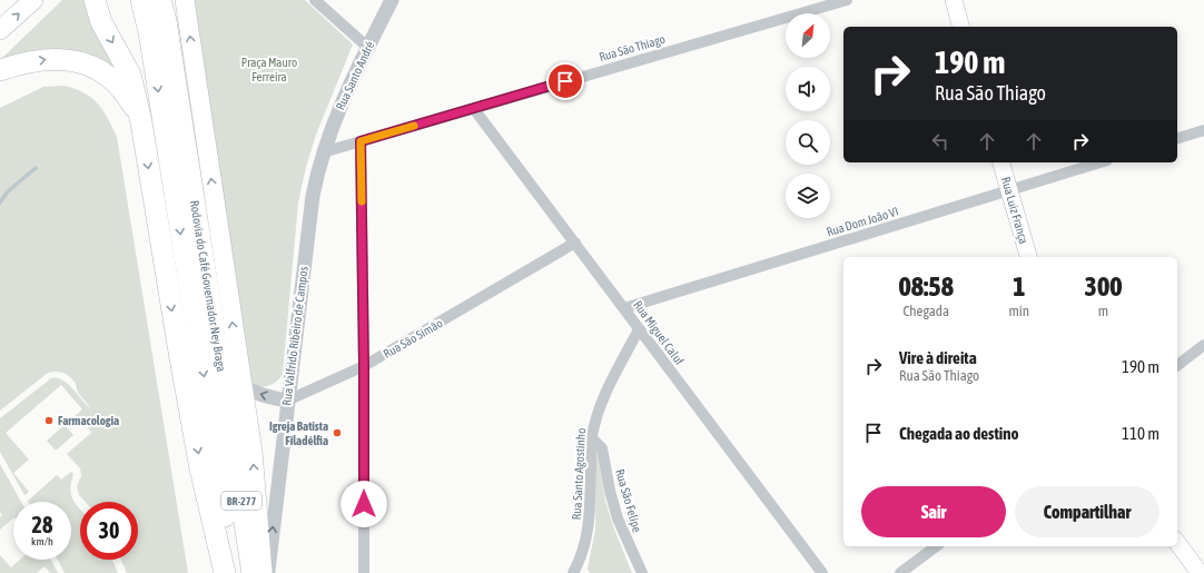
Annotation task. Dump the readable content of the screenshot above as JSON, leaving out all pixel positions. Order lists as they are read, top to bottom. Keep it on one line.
{"streets":{"highway":["Rodovia do Café Governador Ney Braga","BR-277"],"main road":["Rua Luiz França"],"street":["Rua São Thiago","Rua Santo André","Rua Dom João VI","Rua Miguel Caluf","Rua Valfrido Ribeiro de Campos","Rua São Simão","Rua Santo Agostinho","Rua São Felipe"]},"crossings":[["Rua São Thiago","Rua Santo André"],["Rua São Thiago","Rua Miguel Caluf"],["Rua São Thiago","Rua Valfrido Ribeiro de Campos"],["Rua Santo André","Rua Valfrido Ribeiro de Campos"],["Rua Luiz França","Rua Dom João VI"],["Rua Dom João VI","Rua Miguel Caluf"],["Rua Miguel Caluf","Rua São Simão"],["Rua Miguel Caluf","Rua Santo Agostinho"],["Rua Valfrido Ribeiro de Campos","Rua São Simão"],["Rua Santo Agostinho","Rua São Felipe"]],"parks":["Praça Mauro Ferreira"],"places":["Farmacologia","Igreja Batista Filadélfia"],"north":"top right","page":{"turn":["190 m","Rua São Thiago"],"eta":["08:58","Chegada","1","min","300","m"],"list":[{"name":"Vire à direita","note":"Rua São Thiago","value":"190 m"},{"name":"Chegada ao destino","value":"110 m"}],"buttons":["Sair","Compartilhar"],"speed":"28 km/h","limit":"30"}}
